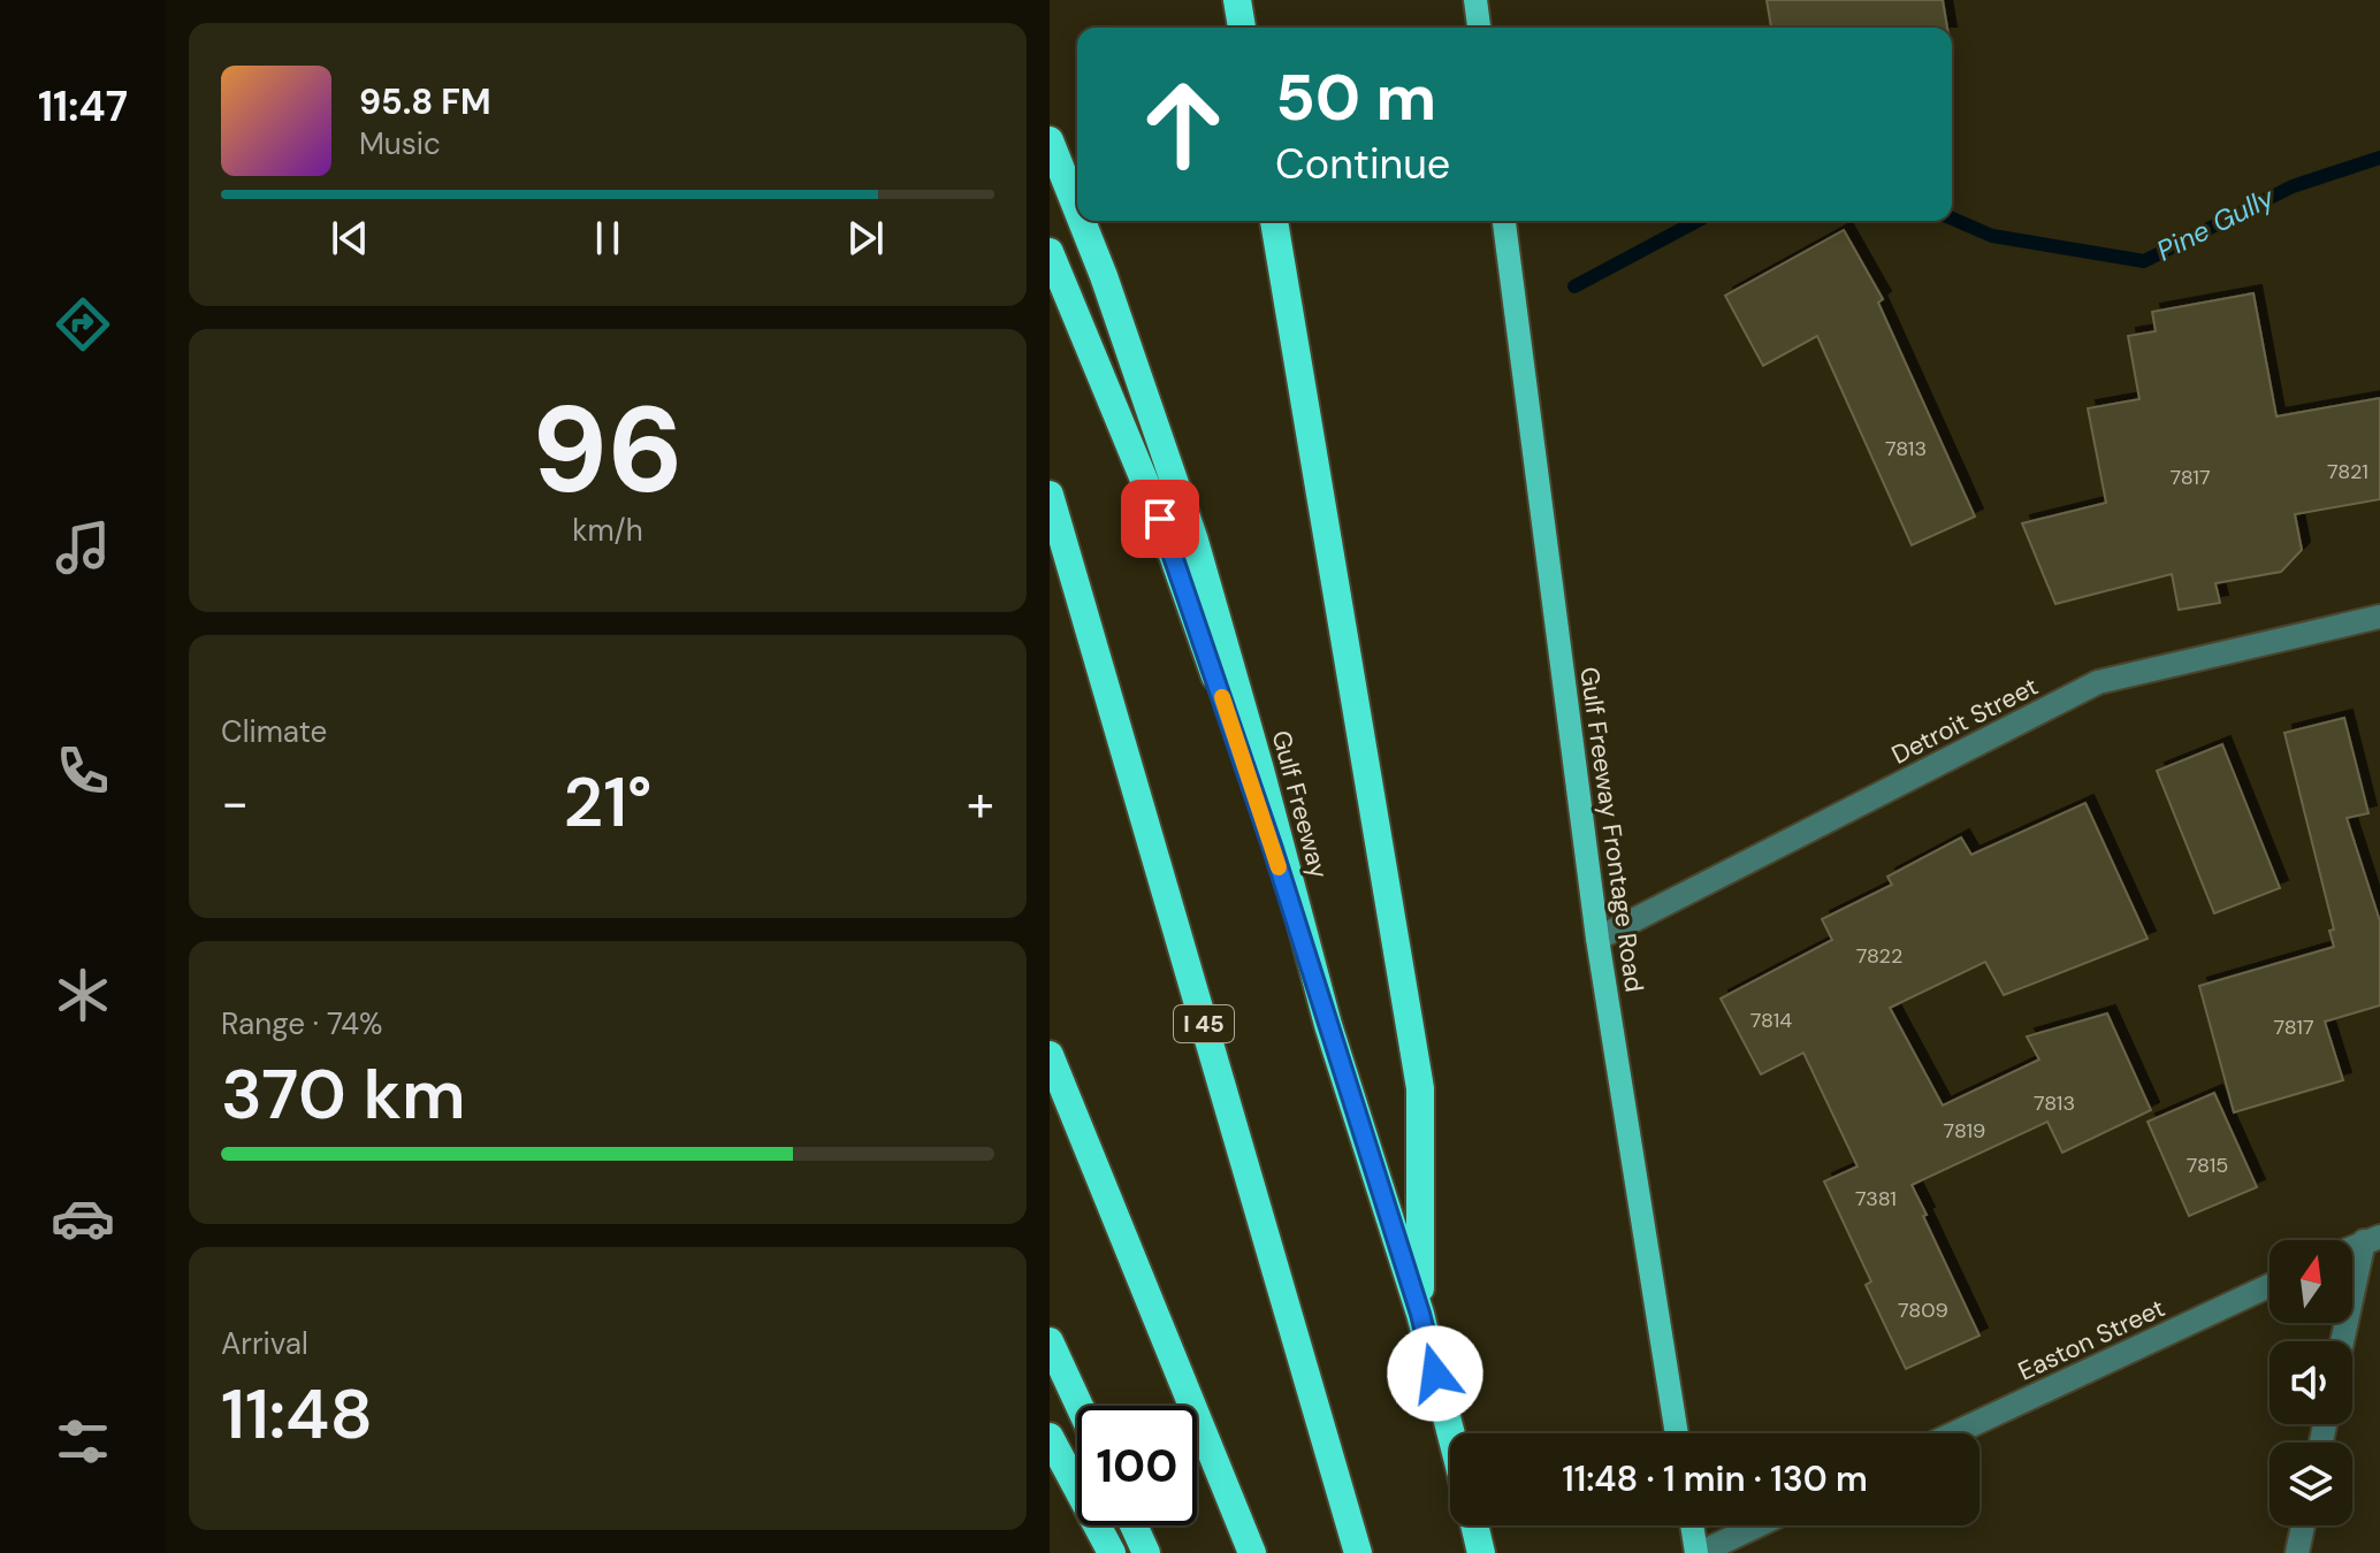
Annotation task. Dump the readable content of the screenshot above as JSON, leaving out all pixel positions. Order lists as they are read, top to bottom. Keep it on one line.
{"streets":{"highway":["Gulf Freeway","I 45"],"main road":["Gulf Freeway Frontage Road"],"street":["Detroit Street","Easton Street"]},"crossings":[["Detroit Street","Gulf Freeway Frontage Road"]],"water":["Pine Gully"],"house_numbers":["7813","7821","7817","7822","7814","7817","7813","7819","7815","7381","7809"],"north":"top","page":{"tabs":"11:47","turn":["50 m","Continue"],"song":["95.8 FM","Music"],"tile":[["96","km/h"],"Climate",["Range · 74%","370 km"],["Arrival","11:48"]],"heat":["−","21°","+"],"limit":"100","trip":"11:48 · 1 min · 130 m"}}
